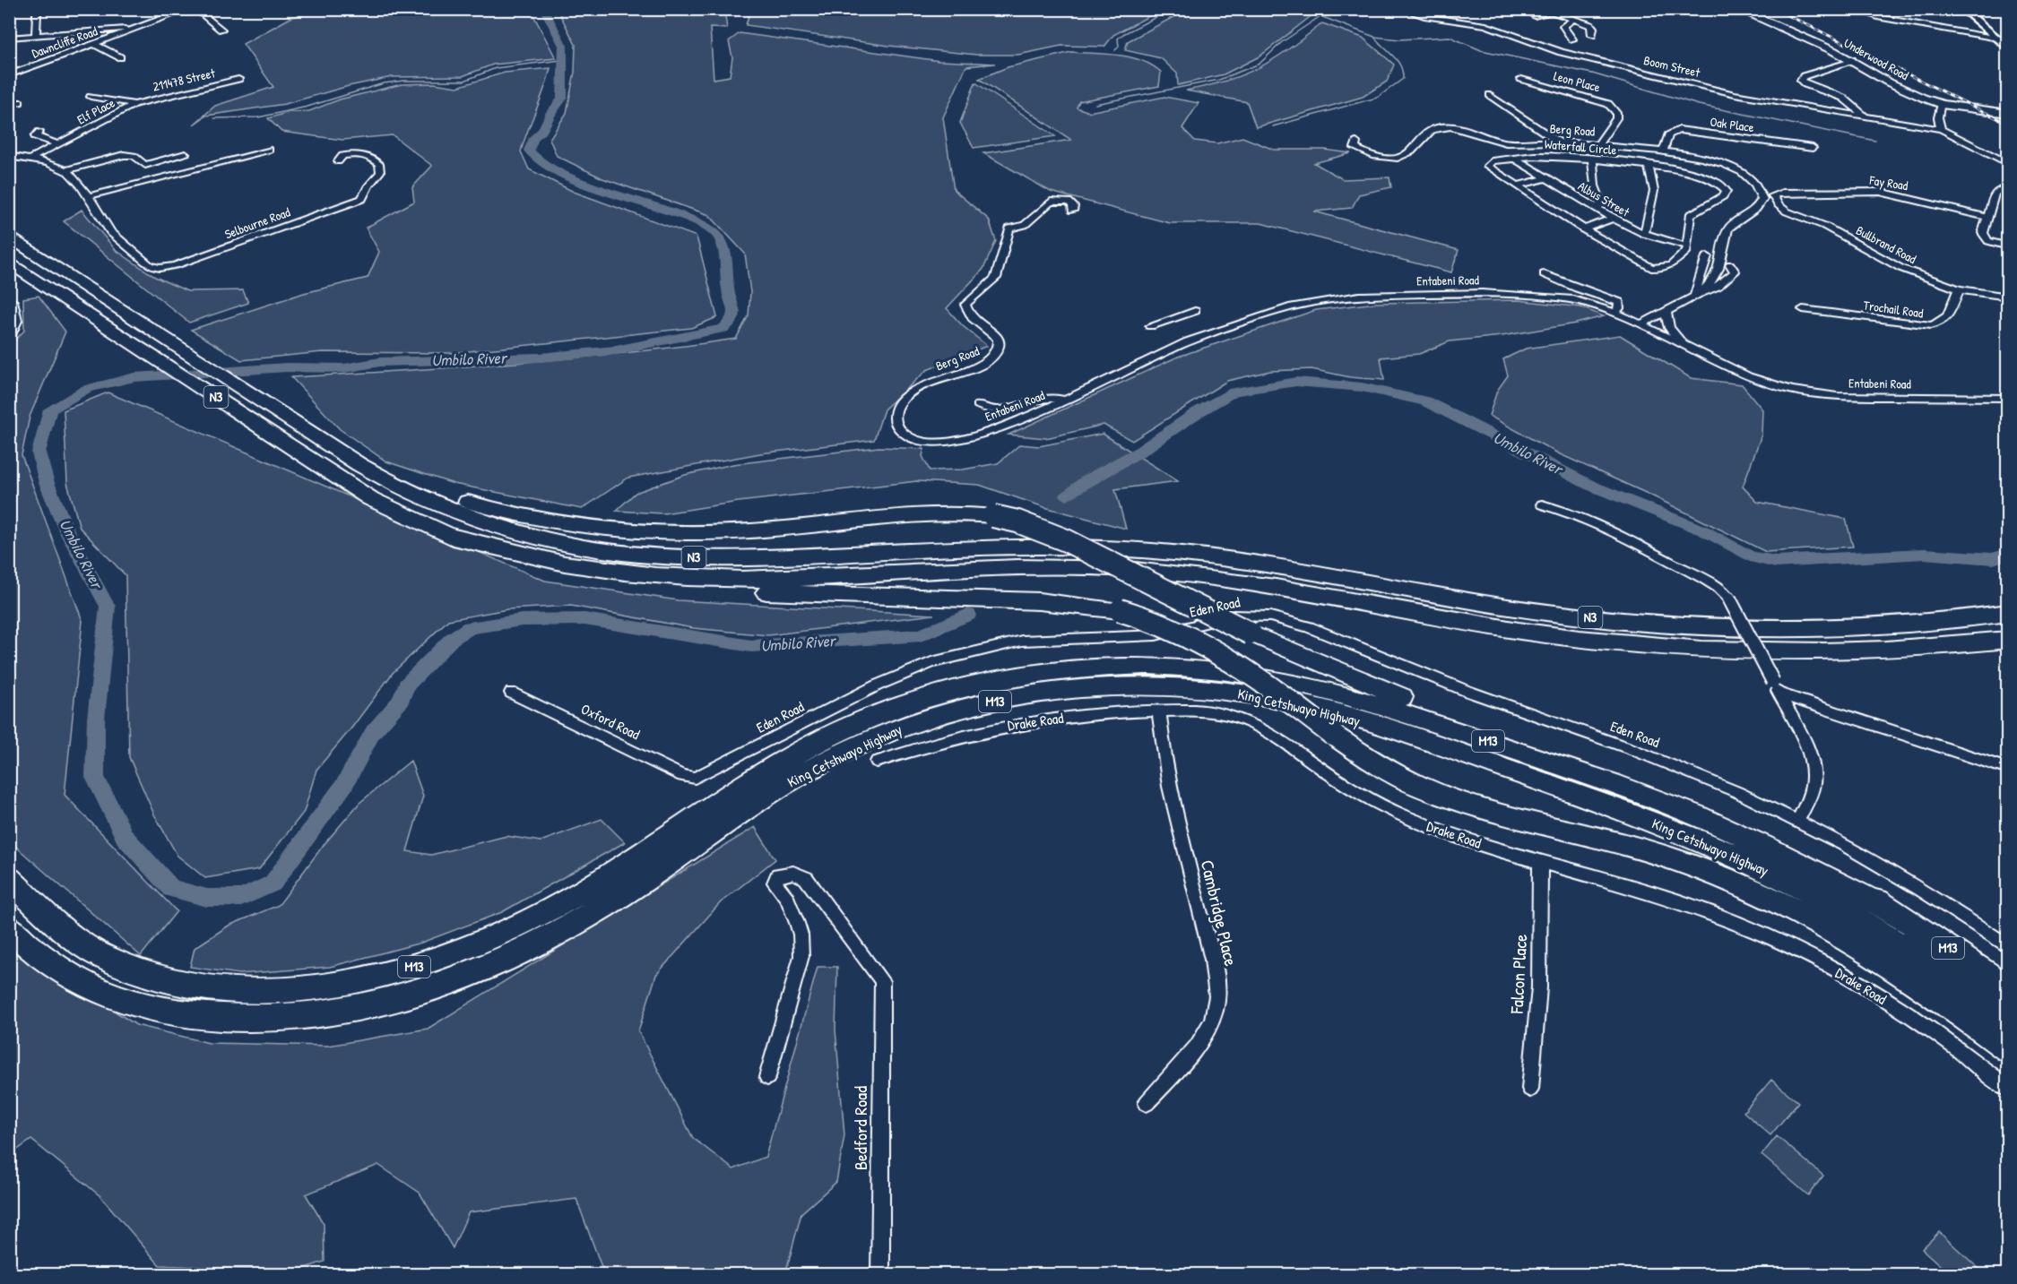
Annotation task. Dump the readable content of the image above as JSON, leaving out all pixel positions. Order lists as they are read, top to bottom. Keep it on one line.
{"streets":{"highway":["N3","M13","King Cetshwayo Highway"],"main road":["Underwood Road"],"street":["Dawncliffe Road","Boom Street","211478 Street","Leon Place","Elf Place","Oak Place","Berg Road","Waterfall Circle","Fay Road","Albus Street","Selbourne Road","Bullbrand Road","Entabeni Road","Trochail Road","Eden Road","Oxford Road","Drake Road","Cambridge Place","Falcon Place","Bedford Road"]},"crossings":[["211478 Street","Elf Place"],["Leon Place","Berg Road"],["Oak Place","Berg Road"],["Berg Road","Entabeni Road"],["Waterfall Circle","Albus Street"],["Fay Road","Bullbrand Road"],["Bullbrand Road","Trochail Road"],["Eden Road","Oxford Road"],["M13","King Cetshwayo Highway"],["Drake Road","Cambridge Place"],["Drake Road","Falcon Place"]],"water":["Umbilo River"]}
